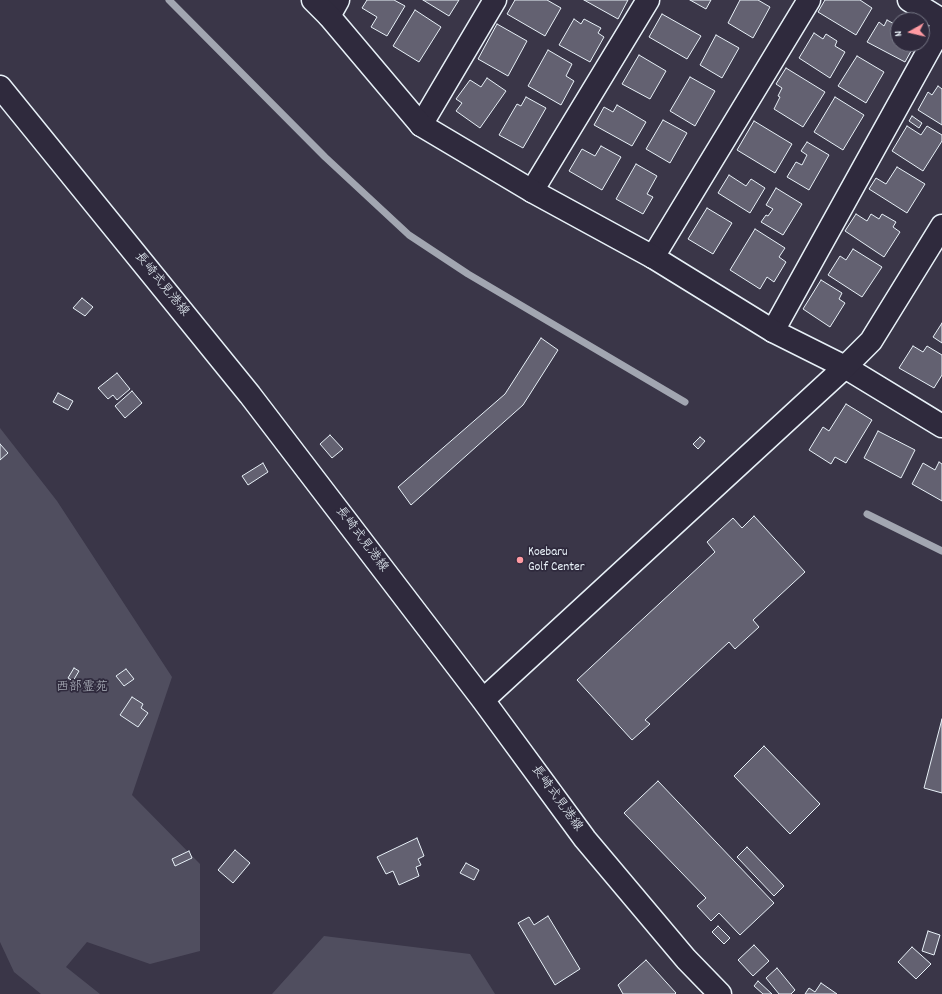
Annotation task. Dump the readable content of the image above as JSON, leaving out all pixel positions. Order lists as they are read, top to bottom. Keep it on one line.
{"streets":{"street":["長崎式見港線"]},"parks":["西部霊苑"],"places":["Koebaru Golf Center"],"north":"left"}
